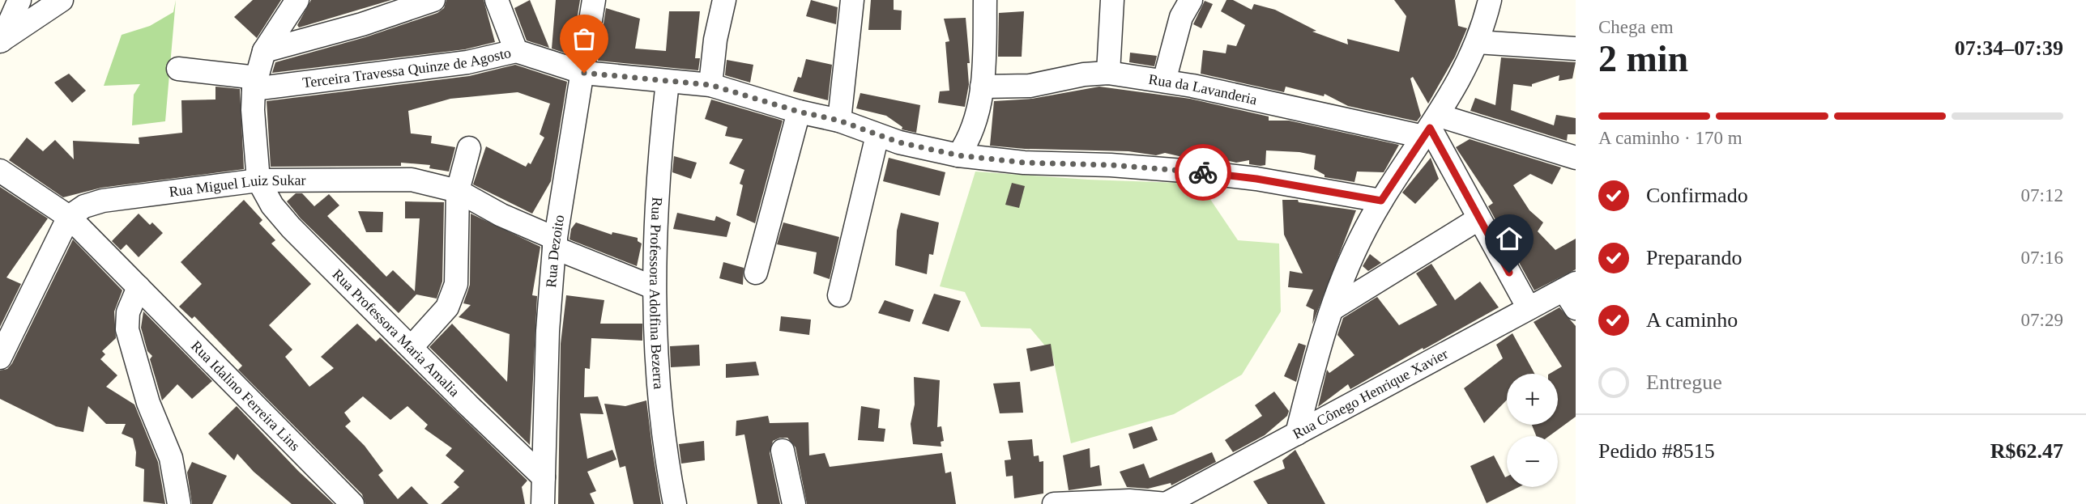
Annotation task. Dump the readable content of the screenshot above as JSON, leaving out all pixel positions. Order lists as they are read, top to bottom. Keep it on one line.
{"streets":{"street":["Terceira Travessa Quinze de Agosto","Rua da Lavanderia","Rua Miguel Luiz Sukar","Rua Dezoito","Rua Professora Adolfina Bezerra","Rua Professora Maria Amalia","Rua Cônego Henrique Xavier","Rua Idalino Ferreira Lins"]},"crossings":[["Terceira Travessa Quinze de Agosto","Rua Dezoito"],["Terceira Travessa Quinze de Agosto","Rua Professora Adolfina Bezerra"],["Rua Miguel Luiz Sukar","Rua Dezoito"],["Rua Miguel Luiz Sukar","Rua Professora Adolfina Bezerra"],["Rua Miguel Luiz Sukar","Rua Professora Maria Amalia"],["Rua Miguel Luiz Sukar","Rua Idalino Ferreira Lins"],["Rua Dezoito","Rua Professora Maria Amalia"]],"page":{"heading":["2 min","Chega em","07:34–07:39"],"panel":["Pedido #8515","R$62.47"],"bar":"A caminho · 170 m","list":[["Confirmado","07:12"],["Preparando","07:16"],["A caminho","07:29"],"Entregue"],"map_buttons":["+","−"]}}
